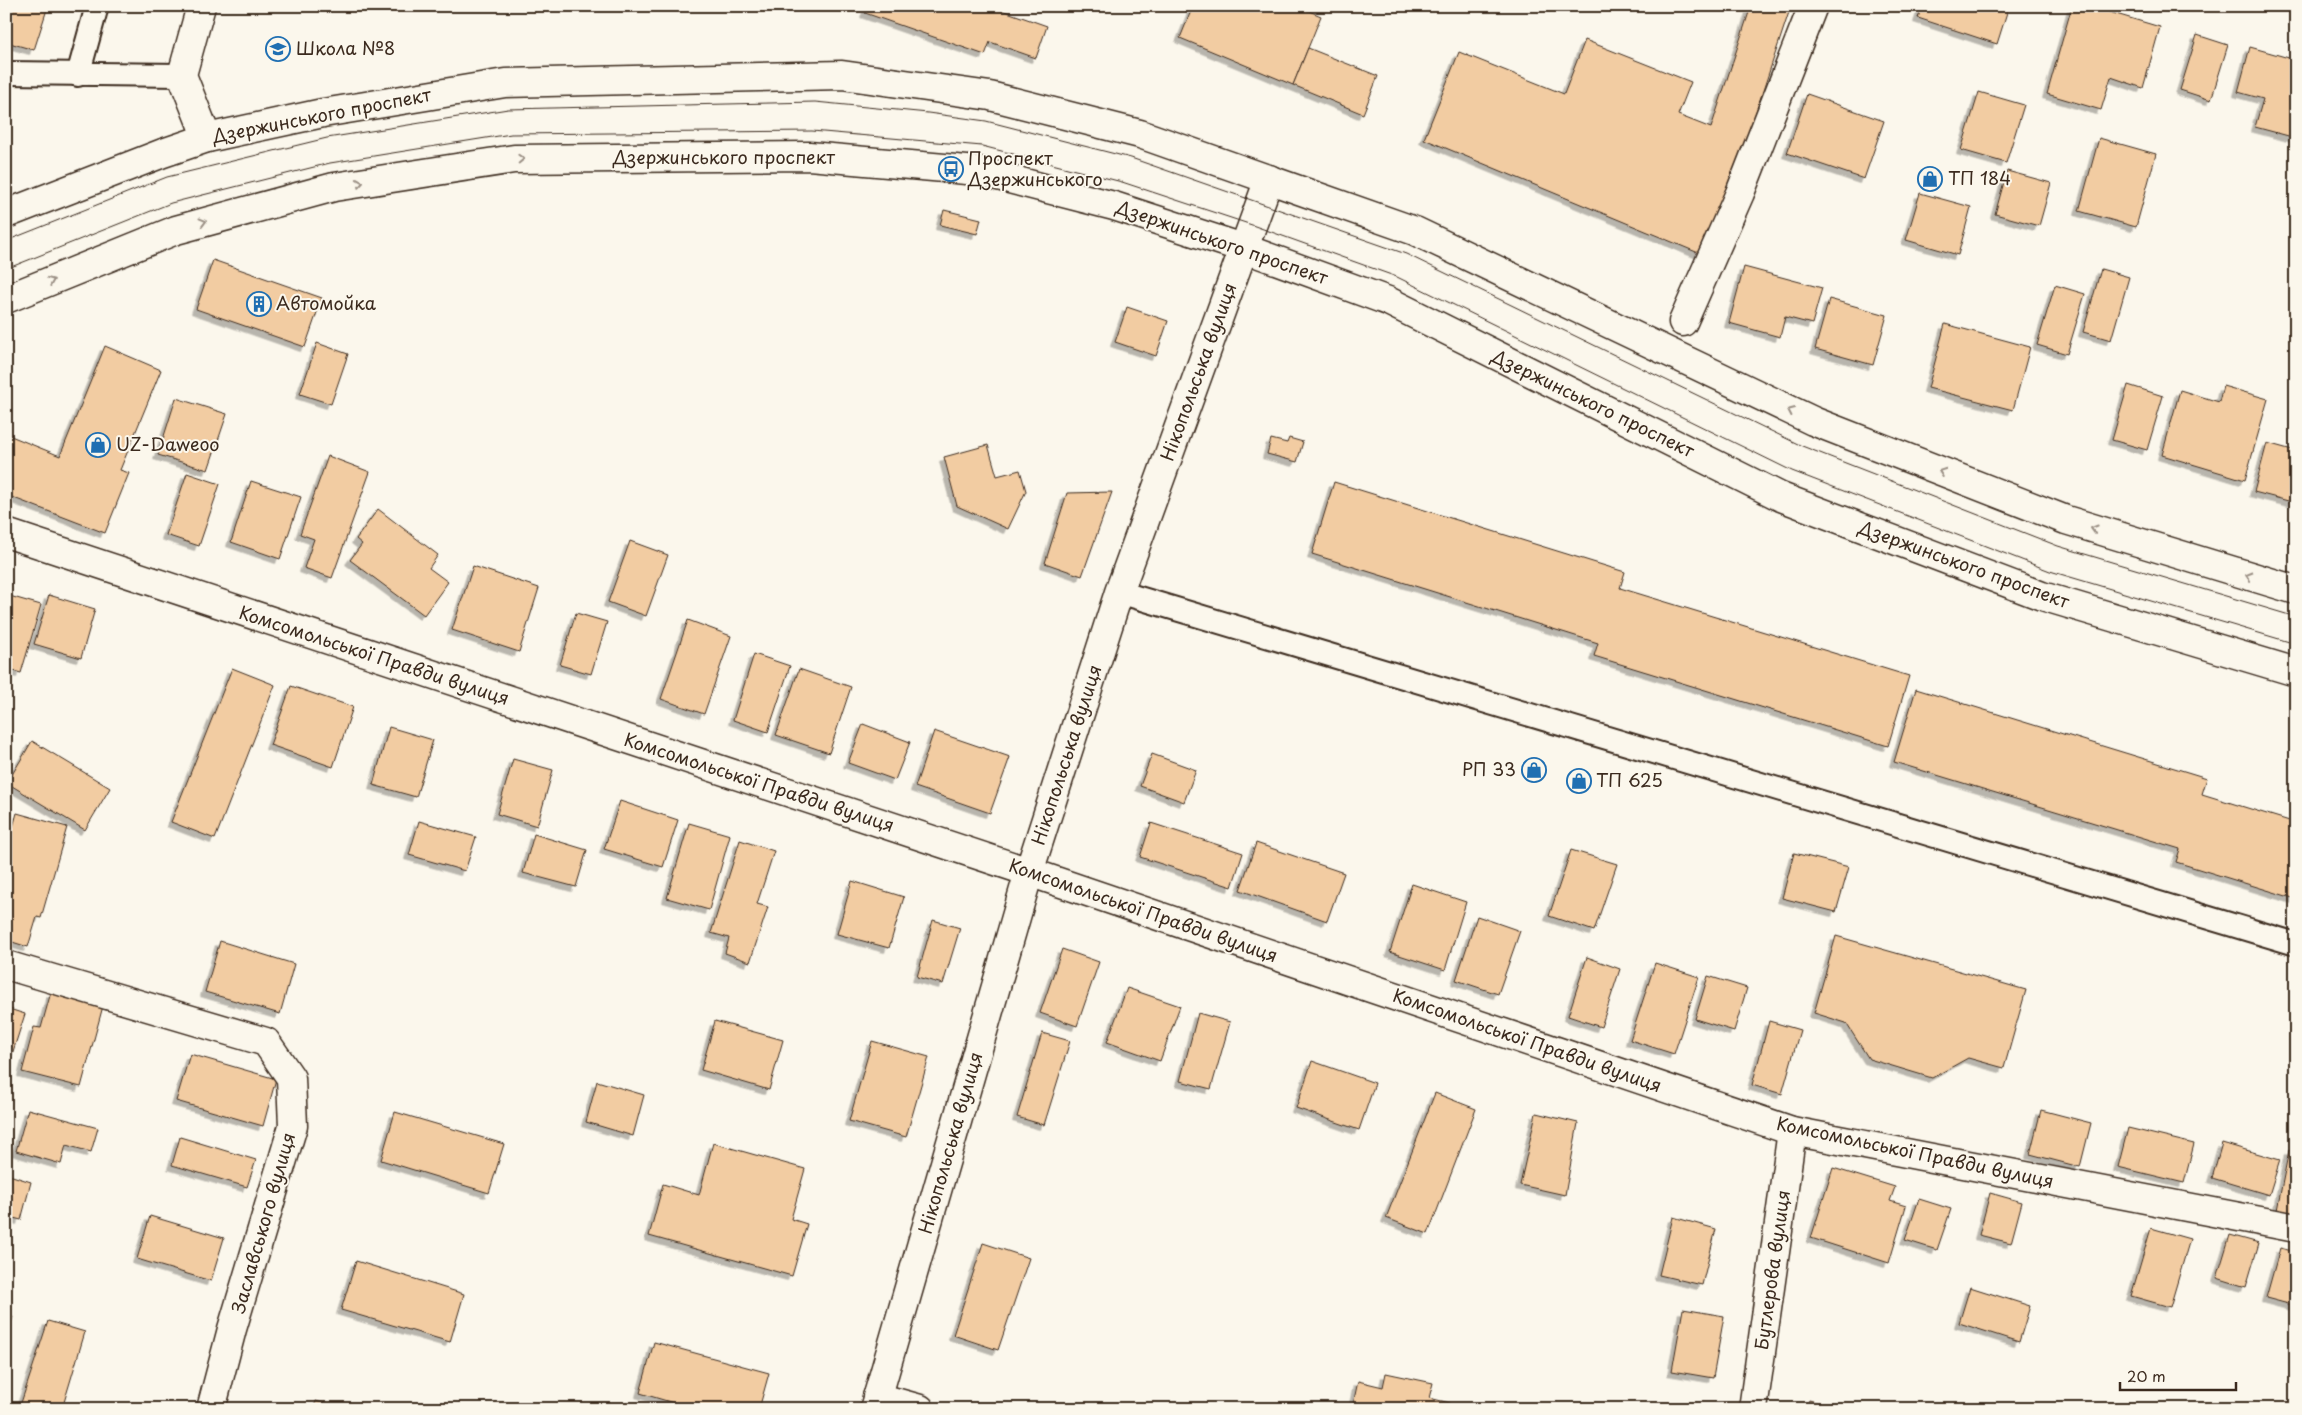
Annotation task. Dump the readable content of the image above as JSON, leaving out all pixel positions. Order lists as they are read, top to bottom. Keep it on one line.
{"streets":{"street":["Дзержинського проспект","Нікопольська вулиця","Комсомольської Правди вулиця","Заславського вулиця","Бутлерова вулиця"]},"crossings":[["Дзержинського проспект","Нікопольська вулиця"],["Нікопольська вулиця","Комсомольської Правди вулиця"],["Комсомольської Правди вулиця","Бутлерова вулиця"]],"places":{"school or university":["Школа №8"],"bus stop":["Проспект Дзержинського"],"shop":["ТП 184","UZ-Daweoo","РП 33","ТП 625"],"building":["Автомойка"]},"scale_bar":"20 m"}
